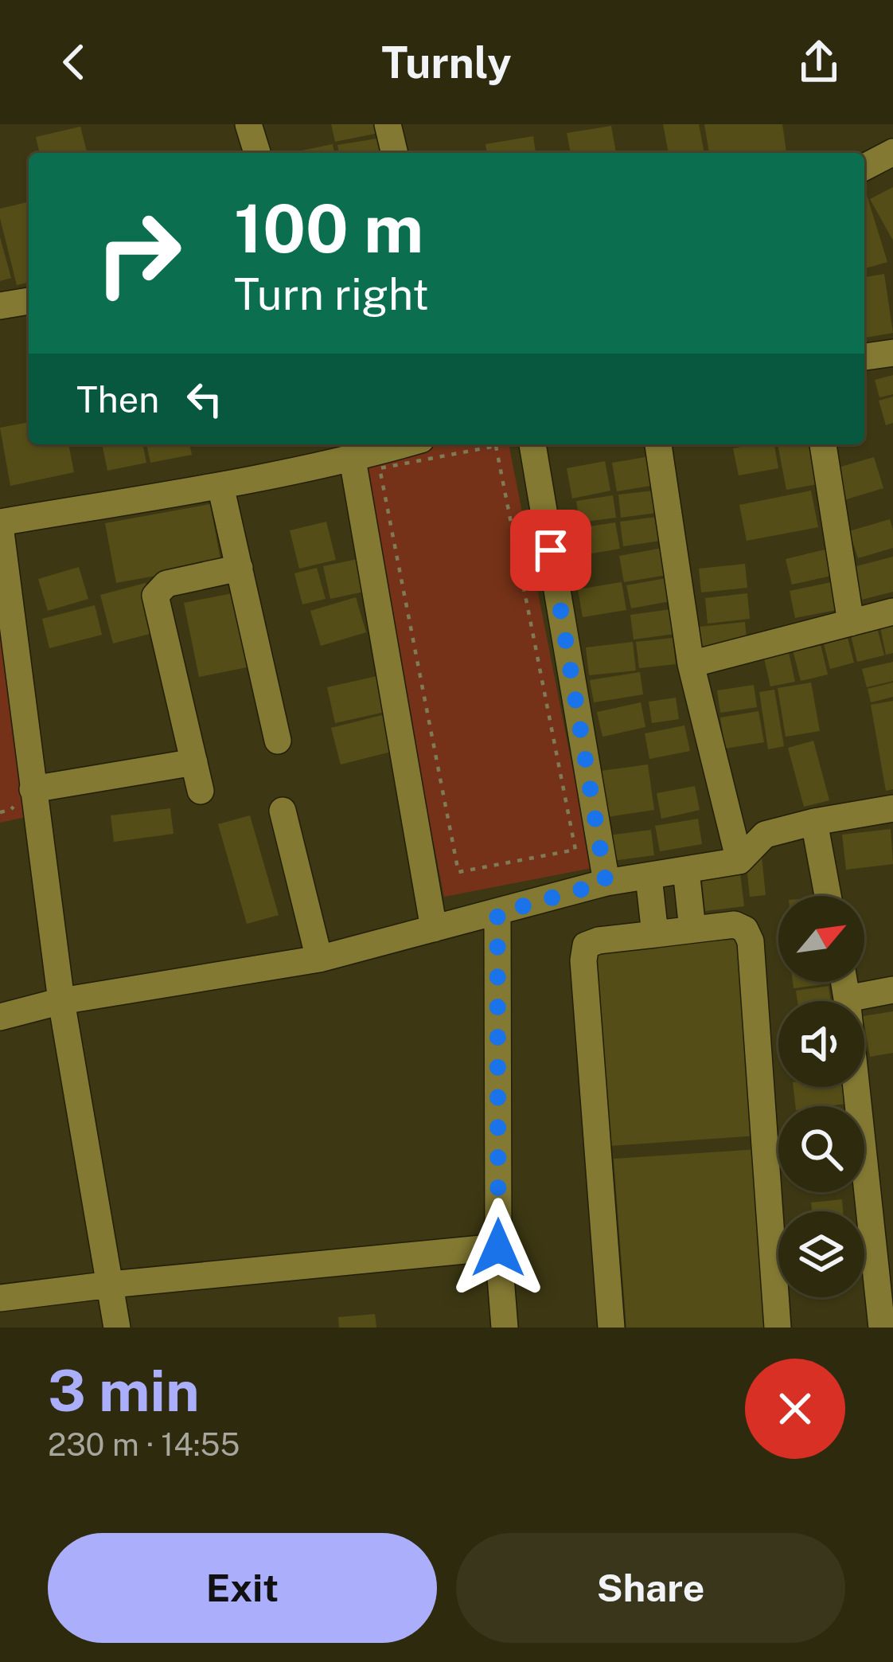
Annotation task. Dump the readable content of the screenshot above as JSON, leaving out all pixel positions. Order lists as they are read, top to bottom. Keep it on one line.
{"north":"top right","page":{"header":"Turnly","turn":["100 m","Turn right"],"then":"Then","heading":["3 min","230 m · 14:55"],"buttons":["Exit","Share"]}}
